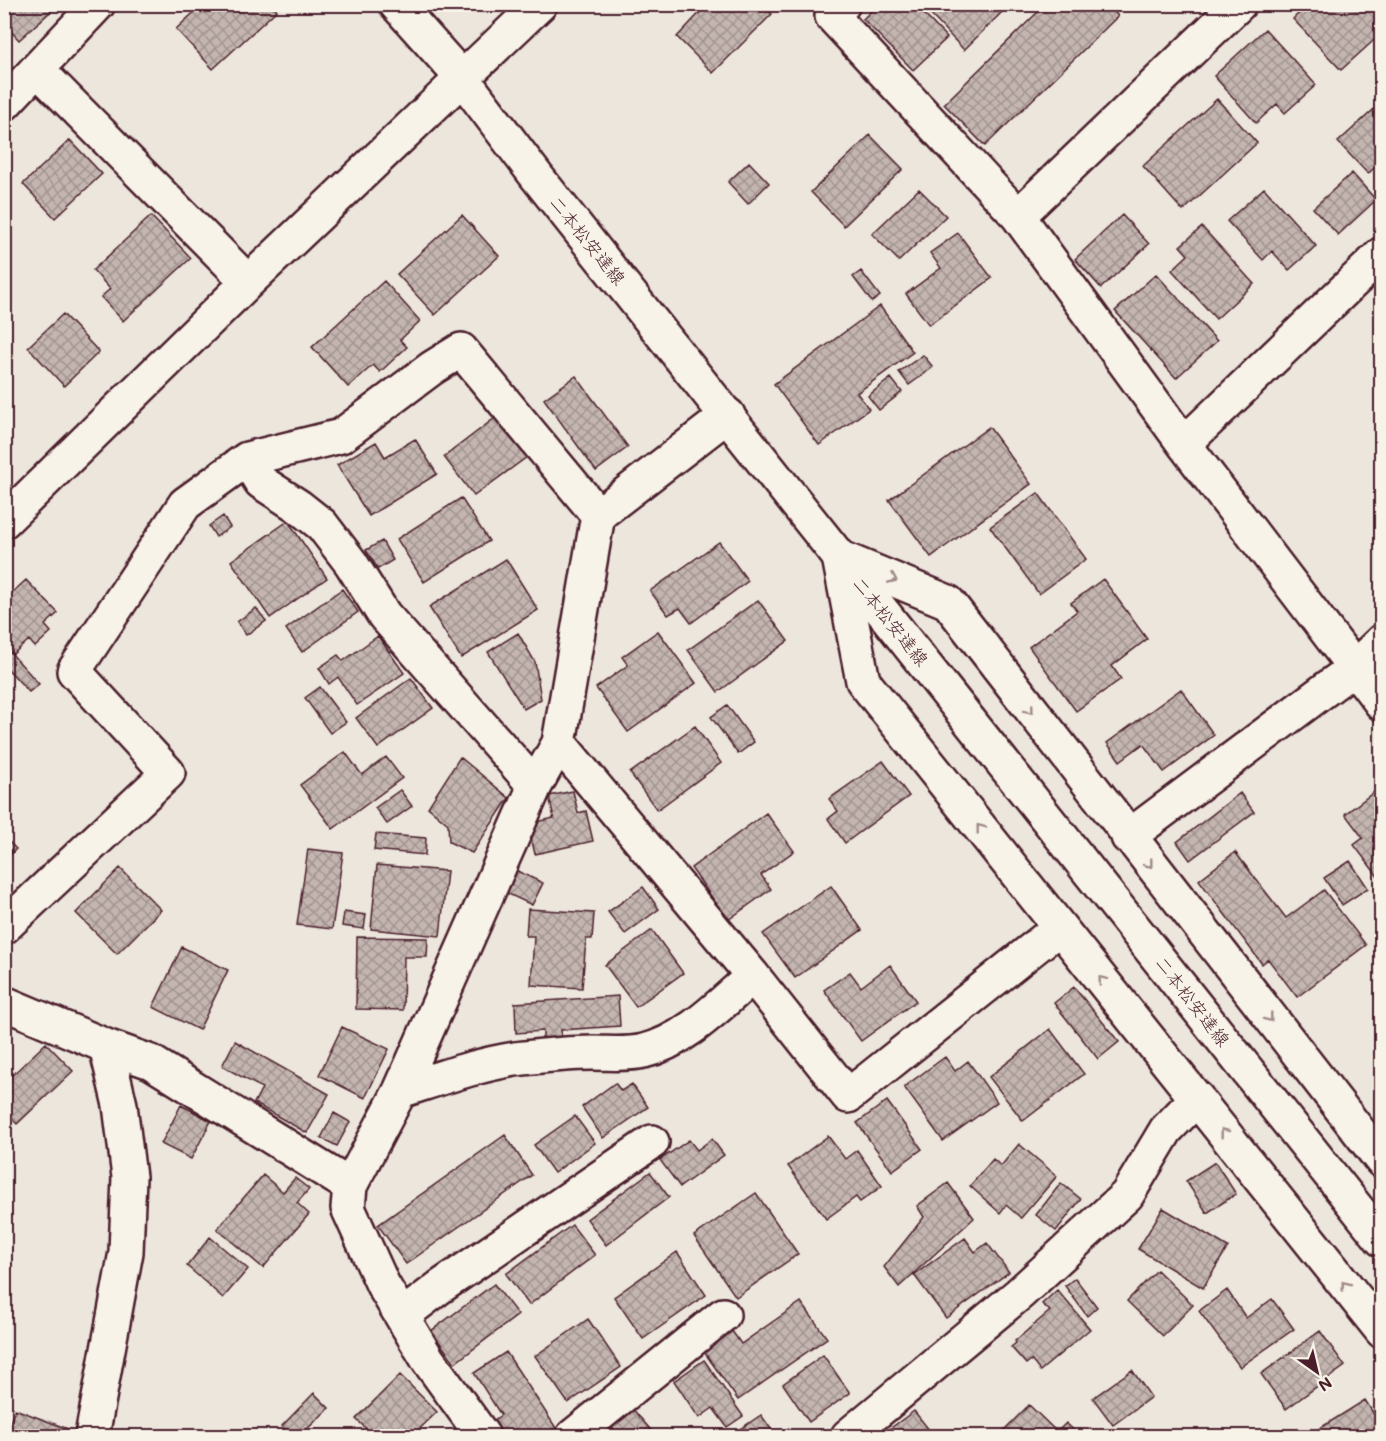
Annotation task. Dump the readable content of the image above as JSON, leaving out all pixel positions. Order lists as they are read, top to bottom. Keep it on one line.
{"streets":{"street":["二本松安達線"]},"north":"bottom right"}
